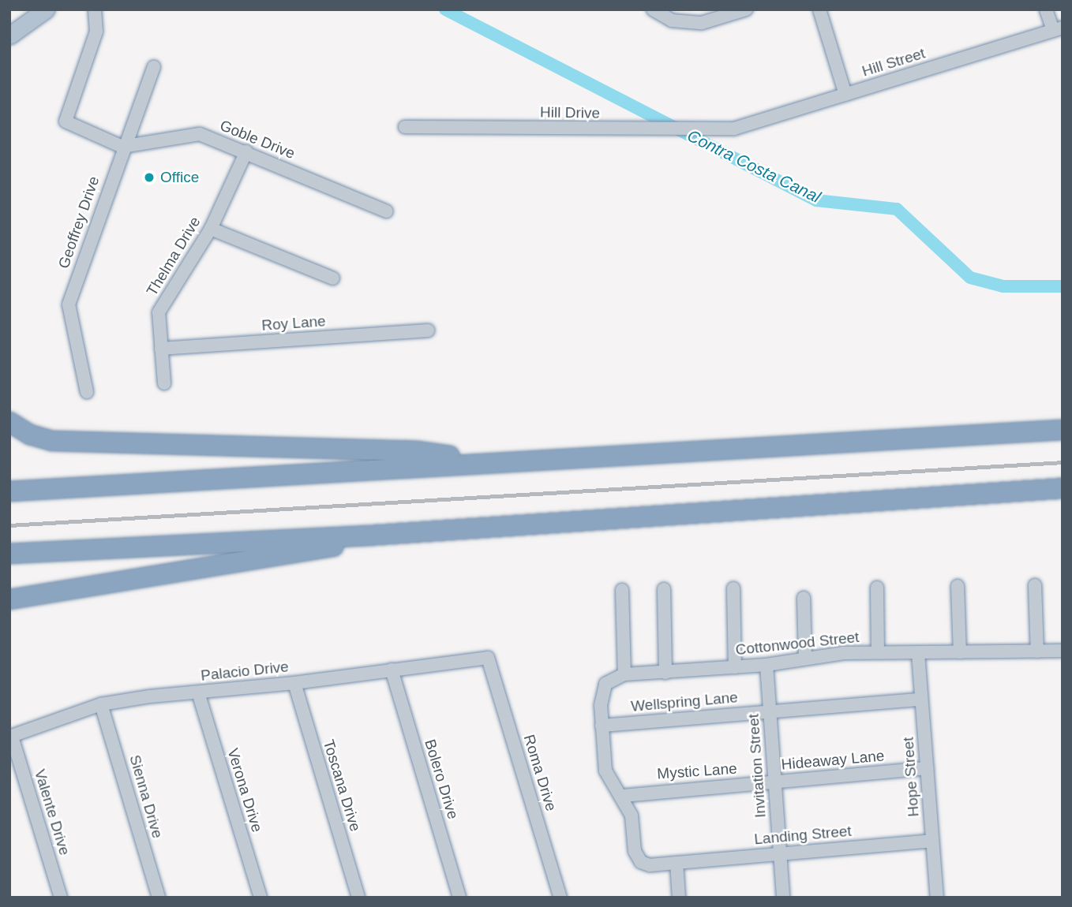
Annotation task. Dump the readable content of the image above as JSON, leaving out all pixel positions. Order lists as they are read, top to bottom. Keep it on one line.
{"streets":{"street":["Hill Street","Hill Drive","Goble Drive","Geoffrey Drive","Thelma Drive","Roy Lane","Cottonwood Street","Palacio Drive","Wellspring Lane","Hideaway Lane","Invitation Street","Mystic Lane","Roma Drive","Hope Street","Bolero Drive","Toscana Drive","Verona Drive","Sienna Drive","Valente Drive","Landing Street"]},"crossings":[["Hill Street","Hill Drive"],["Goble Drive","Geoffrey Drive"],["Goble Drive","Thelma Drive"],["Thelma Drive","Roy Lane"],["Cottonwood Street","Wellspring Lane"],["Cottonwood Street","Invitation Street"],["Cottonwood Street","Hope Street"],["Palacio Drive","Roma Drive"],["Palacio Drive","Bolero Drive"],["Palacio Drive","Toscana Drive"],["Palacio Drive","Verona Drive"],["Palacio Drive","Sienna Drive"],["Palacio Drive","Valente Drive"],["Wellspring Lane","Invitation Street"],["Wellspring Lane","Hope Street"],["Hideaway Lane","Invitation Street"],["Hideaway Lane","Mystic Lane"],["Hideaway Lane","Hope Street"],["Invitation Street","Mystic Lane"],["Invitation Street","Landing Street"],["Mystic Lane","Landing Street"],["Hope Street","Landing Street"]],"water":["Contra Costa Canal"],"places":["Office"]}
